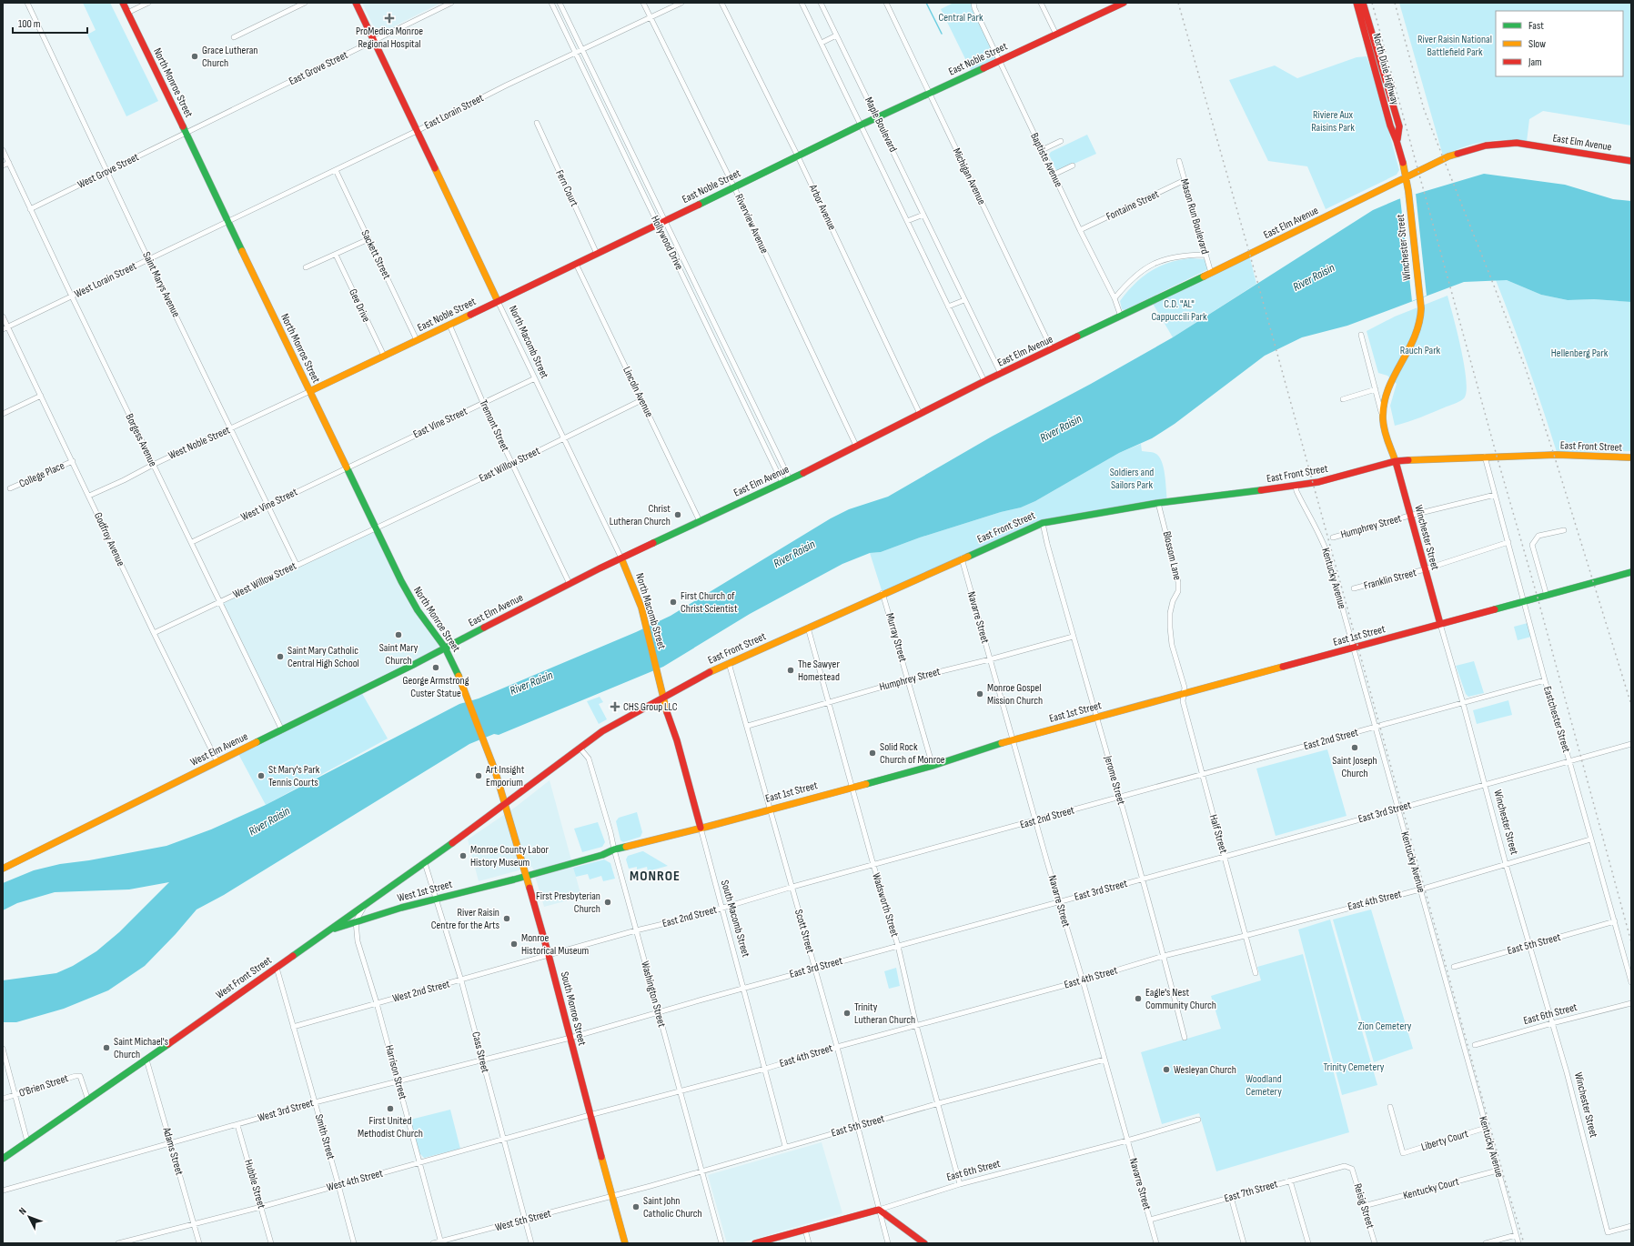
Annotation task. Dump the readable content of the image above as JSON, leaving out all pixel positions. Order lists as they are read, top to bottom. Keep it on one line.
{"streets":{"street":["East Noble Street","East Grove Street","North Dixie Highway","North Monroe Street","East Lorain Street","Maple Boulevard","East Elm Avenue","Baptiste Avenue","West Grove Street","Michigan Avenue","Fern Court","Fontaine Street","Arbor Avenue","Mason Run Boulevard","Riverview Avenue","Hollywood Drive","Winchester Street","Sackett Street","West Lorain Street","Saint Marys Avenue","Gee Drive","North Macomb Street","Lincoln Avenue","East Vine Street","Tremont Street","Borgess Avenue","West Noble Street","East Front Street","East Willow Street","College Place","West Vine Street","Humphrey Street","Godfroy Avenue","Blossom Lane","Kentucky Avenue","Franklin Street","West Willow Street","Navarre Street","East 1st Street","Murray Street","Eastchester Street","East 2nd Street","West Elm Avenue","Jerome Street","East 3rd Street","Half Street","West 1st Street","East 4th Street","Wadsworth Street","South Macomb Street","Scott Street","East 5th Street","West Front Street","West 2nd Street","Washington Street","South Monroe Street","East 6th Street","Cass Street","Harrison Street","O'Brien Street","West 3rd Street","Smith Street","Liberty Court","Adams Street","West 4th Street","Hubble Street","Kentucky Court","East 7th Street","Reisig Street","West 5th Street"]},"crossings":[["East Noble Street","North Monroe Street"],["East Noble Street","Maple Boulevard"],["East Noble Street","Baptiste Avenue"],["East Noble Street","Michigan Avenue"],["East Noble Street","Fern Court"],["East Noble Street","Arbor Avenue"],["East Noble Street","Riverview Avenue"],["East Noble Street","Hollywood Drive"],["East Noble Street","Sackett Street"],["East Noble Street","Gee Drive"],["East Noble Street","North Macomb Street"],["East Noble Street","Lincoln Avenue"],["East Noble Street","Tremont Street"],["East Noble Street","West Noble Street"],["East Grove Street","North Monroe Street"],["East Grove Street","West Grove Street"],["East Grove Street","North Macomb Street"],["North Dixie Highway","East Elm Avenue"],["North Dixie Highway","Winchester Street"],["North Monroe Street","East Lorain Street"],["North Monroe Street","East Elm Avenue"],["North Monroe Street","West Grove Street"],["North Monroe Street","West Lorain Street"],["North Monroe Street","East Vine Street"],["North Monroe Street","West Noble Street"],["North Monroe Street","East Willow Street"],["North Monroe Street","West Vine Street"],["North Monroe Street","West Willow Street"],["North Monroe Street","West Elm Avenue"],["North Monroe Street","South Monroe Street"],["East Lorain Street","Riverview Avenue"],["East Lorain Street","Hollywood Drive"],["East Lorain Street","Sackett Street"],["East Lorain Street","West Lorain Street"],["East Lorain Street","North Macomb Street"],["Maple Boulevard","East Elm Avenue"],["East Elm Avenue","Baptiste Avenue"],["East Elm Avenue","Michigan Avenue"],["East Elm Avenue","Arbor Avenue"],["East Elm Avenue","Mason Run Boulevard"],["East Elm Avenue","Riverview Avenue"],["East Elm Avenue","Hollywood Drive"],["East Elm Avenue","Winchester Street"],["East Elm Avenue","North Macomb Street"],["East Elm Avenue","Lincoln Avenue"],["East Elm Avenue","Tremont Street"],["East Elm Avenue","West Elm Avenue"],["Baptiste Avenue","Fontaine Street"],["West Grove Street","Saint Marys Avenue"],["West Grove Street","Borgess Avenue"],["Fontaine Street","Mason Run Boulevard"],["Winchester Street","East Front Street"],["Winchester Street","Humphrey Street"],["Winchester Street","Franklin Street"],["Winchester Street","East 1st Street"],["Winchester Street","East 2nd Street"],["Winchester Street","East 3rd Street"],["Winchester Street","East 4th Street"],["Winchester Street","East 5th Street"],["Winchester Street","East 6th Street"],["West Lorain Street","Saint Marys Avenue"],["West Lorain Street","Borgess Avenue"],["West Lorain Street","Godfroy Avenue"],["Saint Marys Avenue","West Noble Street"],["Saint Marys Avenue","West Vine Street"],["Saint Marys Avenue","West Willow Street"],["North Macomb Street","East Vine Street"],["North Macomb Street","East Front Street"],["North Macomb Street","East Willow Street"],["North Macomb Street","South Macomb Street"],["Lincoln Avenue","East Willow Street"],["East Vine Street","Tremont Street"],["East Vine Street","West Vine Street"],["Tremont Street","East Willow Street"],["Borgess Avenue","West Noble Street"],["Borgess Avenue","West Vine Street"],["Borgess Avenue","West Willow Street"],["Borgess Avenue","West Elm Avenue"],["West Noble Street","Godfroy Avenue"],["East Front Street","Blossom Lane"],["East Front Street","Kentucky Avenue"],["East Front Street","Navarre Street"],["East Front Street","Murray Street"],["East Front Street","Eastchester Street"],["East Front Street","Jerome Street"],["East Front Street","Wadsworth Street"],["East Front Street","South Macomb Street"],["East Front Street","Scott Street"],["East Front Street","West Front Street"],["East Front Street","Washington Street"],["East Front Street","South Monroe Street"],["East Willow Street","West Willow Street"],["College Place","Godfroy Avenue"],["Humphrey Street","Navarre Street"],["Humphrey Street","Murray Street"],["Humphrey Street","Eastchester Street"],["Humphrey Street","Jerome Street"],["Humphrey Street","Wadsworth Street"],["Humphrey Street","Scott Street"],["Godfroy Avenue","West Willow Street"],["Godfroy Avenue","West Elm Avenue"],["Blossom Lane","East 1st Street"],["Blossom Lane","Half Street"],["Kentucky Avenue","East 1st Street"],["Kentucky Avenue","East 2nd Street"],["Kentucky Avenue","East 3rd Street"],["Kentucky Avenue","East 4th Street"],["Kentucky Avenue","Liberty Court"],["Kentucky Avenue","Kentucky Court"],["Franklin Street","Eastchester Street"],["Navarre Street","East 1st Street"],["Navarre Street","East 2nd Street"],["Navarre Street","East 3rd Street"],["Navarre Street","East 4th Street"],["Navarre Street","East 5th Street"],["Navarre Street","East 6th Street"],["Navarre Street","East 7th Street"],["East 1st Street","Murray Street"],["East 1st Street","Eastchester Street"],["East 1st Street","Jerome Street"],["East 1st Street","Half Street"],["East 1st Street","West 1st Street"],["East 1st Street","Wadsworth Street"],["East 1st Street","South Macomb Street"],["East 1st Street","Scott Street"],["East 1st Street","Washington Street"],["East 1st Street","South Monroe Street"],["Eastchester Street","East 2nd Street"],["Eastchester Street","East 3rd Street"],["Eastchester Street","East 4th Street"],["Eastchester Street","East 5th Street"],["East 2nd Street","Jerome Street"],["East 2nd Street","Half Street"],["East 2nd Street","Wadsworth Street"],["East 2nd Street","South Macomb Street"],["East 2nd Street","Scott Street"],["East 2nd Street","West 2nd Street"],["East 2nd Street","Washington Street"],["East 2nd Street","South Monroe Street"],["Jerome Street","East 3rd Street"],["Jerome Street","East 4th Street"],["East 3rd Street","Half Street"],["East 3rd Street","Wadsworth Street"],["East 3rd Street","South Macomb Street"],["East 3rd Street","Scott Street"],["East 3rd Street","Washington Street"],["East 3rd Street","South Monroe Street"],["East 3rd Street","West 3rd Street"],["Half Street","East 4th Street"],["West 1st Street","West Front Street"],["West 1st Street","South Monroe Street"],["West 1st Street","Cass Street"],["West 1st Street","Harrison Street"],["East 4th Street","Wadsworth Street"],["East 4th Street","South Macomb Street"],["East 4th Street","Scott Street"],["East 4th Street","Washington Street"],["East 4th Street","South Monroe Street"],["East 4th Street","West 4th Street"],["Wadsworth Street","East 5th Street"],["Wadsworth Street","East 6th Street"],["South Macomb Street","East 5th Street"],["Scott Street","East 5th Street"],["Scott Street","East 6th Street"],["East 5th Street","Washington Street"],["East 5th Street","South Monroe Street"],["East 5th Street","West 5th Street"],["West Front Street","Cass Street"],["West Front Street","O'Brien Street"],["West Front Street","Smith Street"],["West Front Street","Adams Street"],["West 2nd Street","South Monroe Street"],["West 2nd Street","Cass Street"],["West 2nd Street","Harrison Street"],["West 2nd Street","Smith Street"],["South Monroe Street","West 3rd Street"],["South Monroe Street","West 4th Street"],["South Monroe Street","West 5th Street"],["Cass Street","West 3rd Street"],["Cass Street","West 4th Street"],["Cass Street","West 5th Street"],["Harrison Street","West 3rd Street"],["Harrison Street","West 4th Street"],["Harrison Street","West 5th Street"],["West 3rd Street","Smith Street"],["West 3rd Street","Adams Street"],["West 3rd Street","Hubble Street"],["Smith Street","West 4th Street"],["Adams Street","West 4th Street"],["West 4th Street","Hubble Street"],["Kentucky Court","Reisig Street"],["East 7th Street","Reisig Street"]],"districts":["MONROE"],"water":["River Raisin"],"parks":["Central Park","River Raisin National Battlefield Park","Riviere Aux Raisins Park","C.D. \"AL\" Cappuccili Park","Rauch Park","Hellenberg Park","Soldiers and Sailors Park","Zion Cemetery","Trinity Cemetery","Woodland Cemetery"],"places":{"health":["ProMedica Monroe Regional Hospital","CHS Group LLC"],"other":["Grace Lutheran Church","Christ Lutheran Church","First Church of Christ Scientist","Saint Mary Church","Saint Mary Catholic Central High School","George Armstrong Custer Statue","The Sawyer Homestead","Monroe Gospel Mission Church","Saint Joseph Church","Solid Rock Church of Monroe","St Mary's Park Tennis Courts","Art Insight Emporium","Monroe County Labor History Museum","First Presbyterian Church","River Raisin Centre for the Arts","Monroe Historical Museum","Eagle's Nest Community Church","Trinity Lutheran Church","Saint Michael's Church","Wesleyan Church","First United Methodist Church","Saint John Catholic Church"]},"legend":["Fast","Slow","Jam"],"scale_bar":"100 m","north":"top left"}
